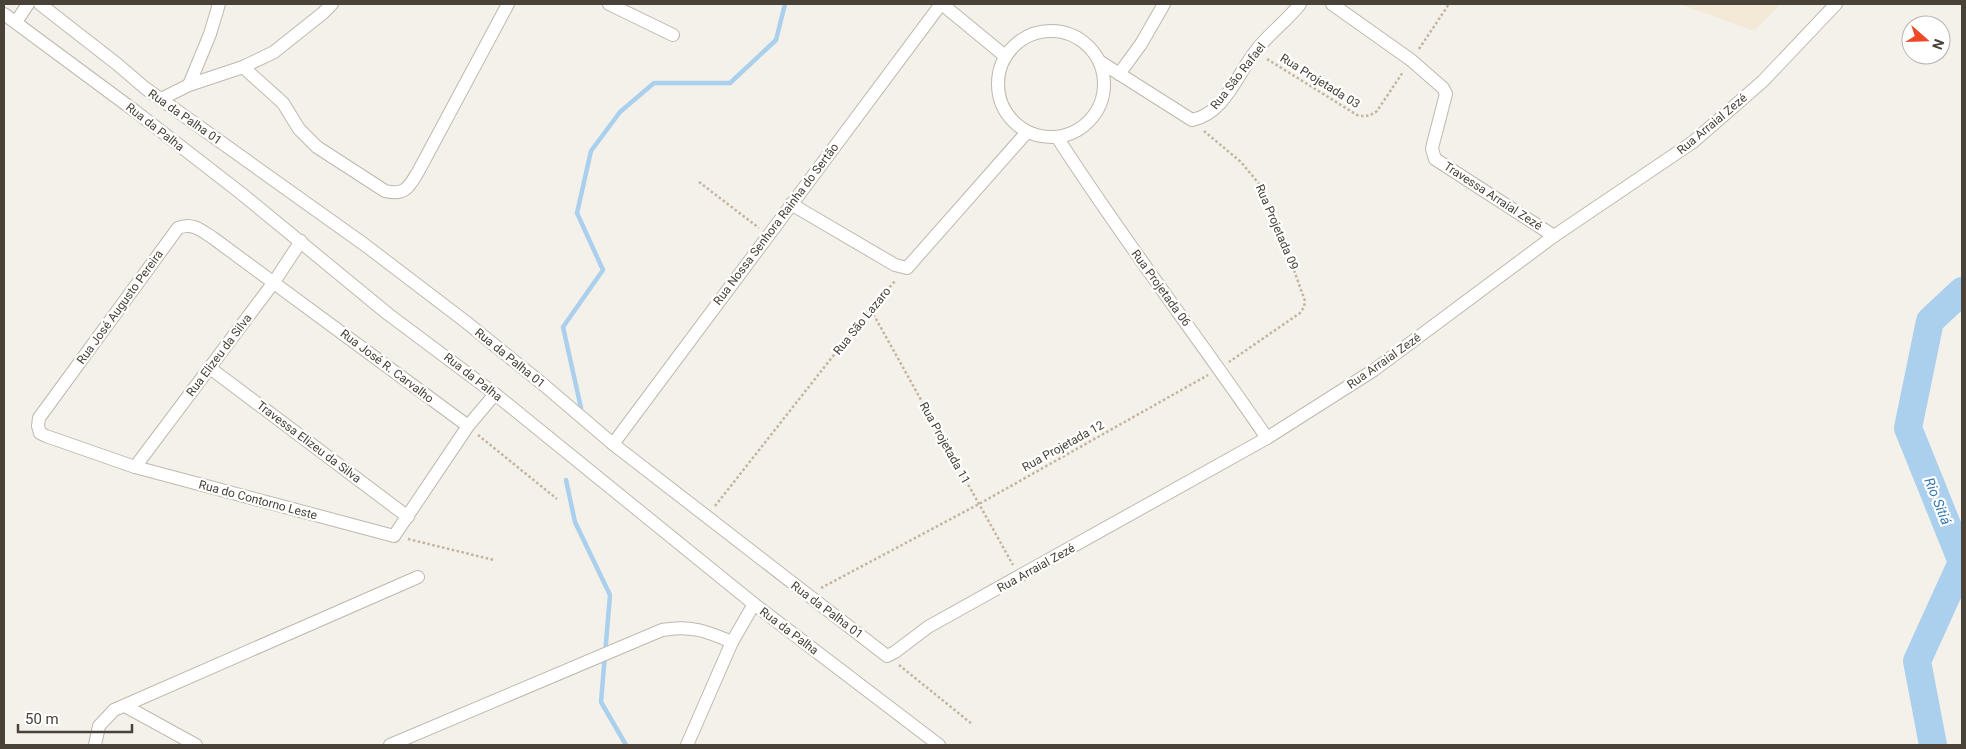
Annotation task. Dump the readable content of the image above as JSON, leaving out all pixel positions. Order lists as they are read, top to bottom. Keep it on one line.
{"streets":{"street":["Rua São Rafael","Rua da Palha 01","Rua Arraial Zezé","Rua da Palha","Travessa Arraial Zezé","Rua Nossa Senhora Rainha do Sertão","Rua Projetada 06","Rua José Augusto Pereira","Rua Elizeu da Silva","Rua José R. Carvalho","Travessa Elizeu da Silva","Rua do Contorno Leste"],"path":["Rua Projetada 03","Rua Projetada 09","Rua São Lazaro","Rua Projetada 11","Rua Projetada 12"]},"crossings":[["Rua São Rafael","Rua Projetada 03"],["Rua São Rafael","Rua Projetada 09"],["Rua da Palha 01","Rua Arraial Zezé"],["Rua da Palha 01","Rua Nossa Senhora Rainha do Sertão"],["Rua da Palha 01","Rua São Lazaro"],["Rua da Palha 01","Rua Projetada 12"],["Rua Arraial Zezé","Travessa Arraial Zezé"],["Rua Arraial Zezé","Rua Projetada 06"],["Rua Arraial Zezé","Rua Projetada 11"],["Rua da Palha","Rua Elizeu da Silva"],["Rua Projetada 09","Rua Projetada 12"],["Rua Projetada 06","Rua Projetada 12"],["Rua José Augusto Pereira","Rua José R. Carvalho"],["Rua José Augusto Pereira","Rua do Contorno Leste"],["Rua São Lazaro","Rua Projetada 11"],["Rua Elizeu da Silva","Rua José R. Carvalho"],["Rua Elizeu da Silva","Travessa Elizeu da Silva"],["Rua Elizeu da Silva","Rua do Contorno Leste"],["Rua Projetada 11","Rua Projetada 12"]],"water":["Rio Sitiá"],"scale_bar":"50 m","north":"right"}
